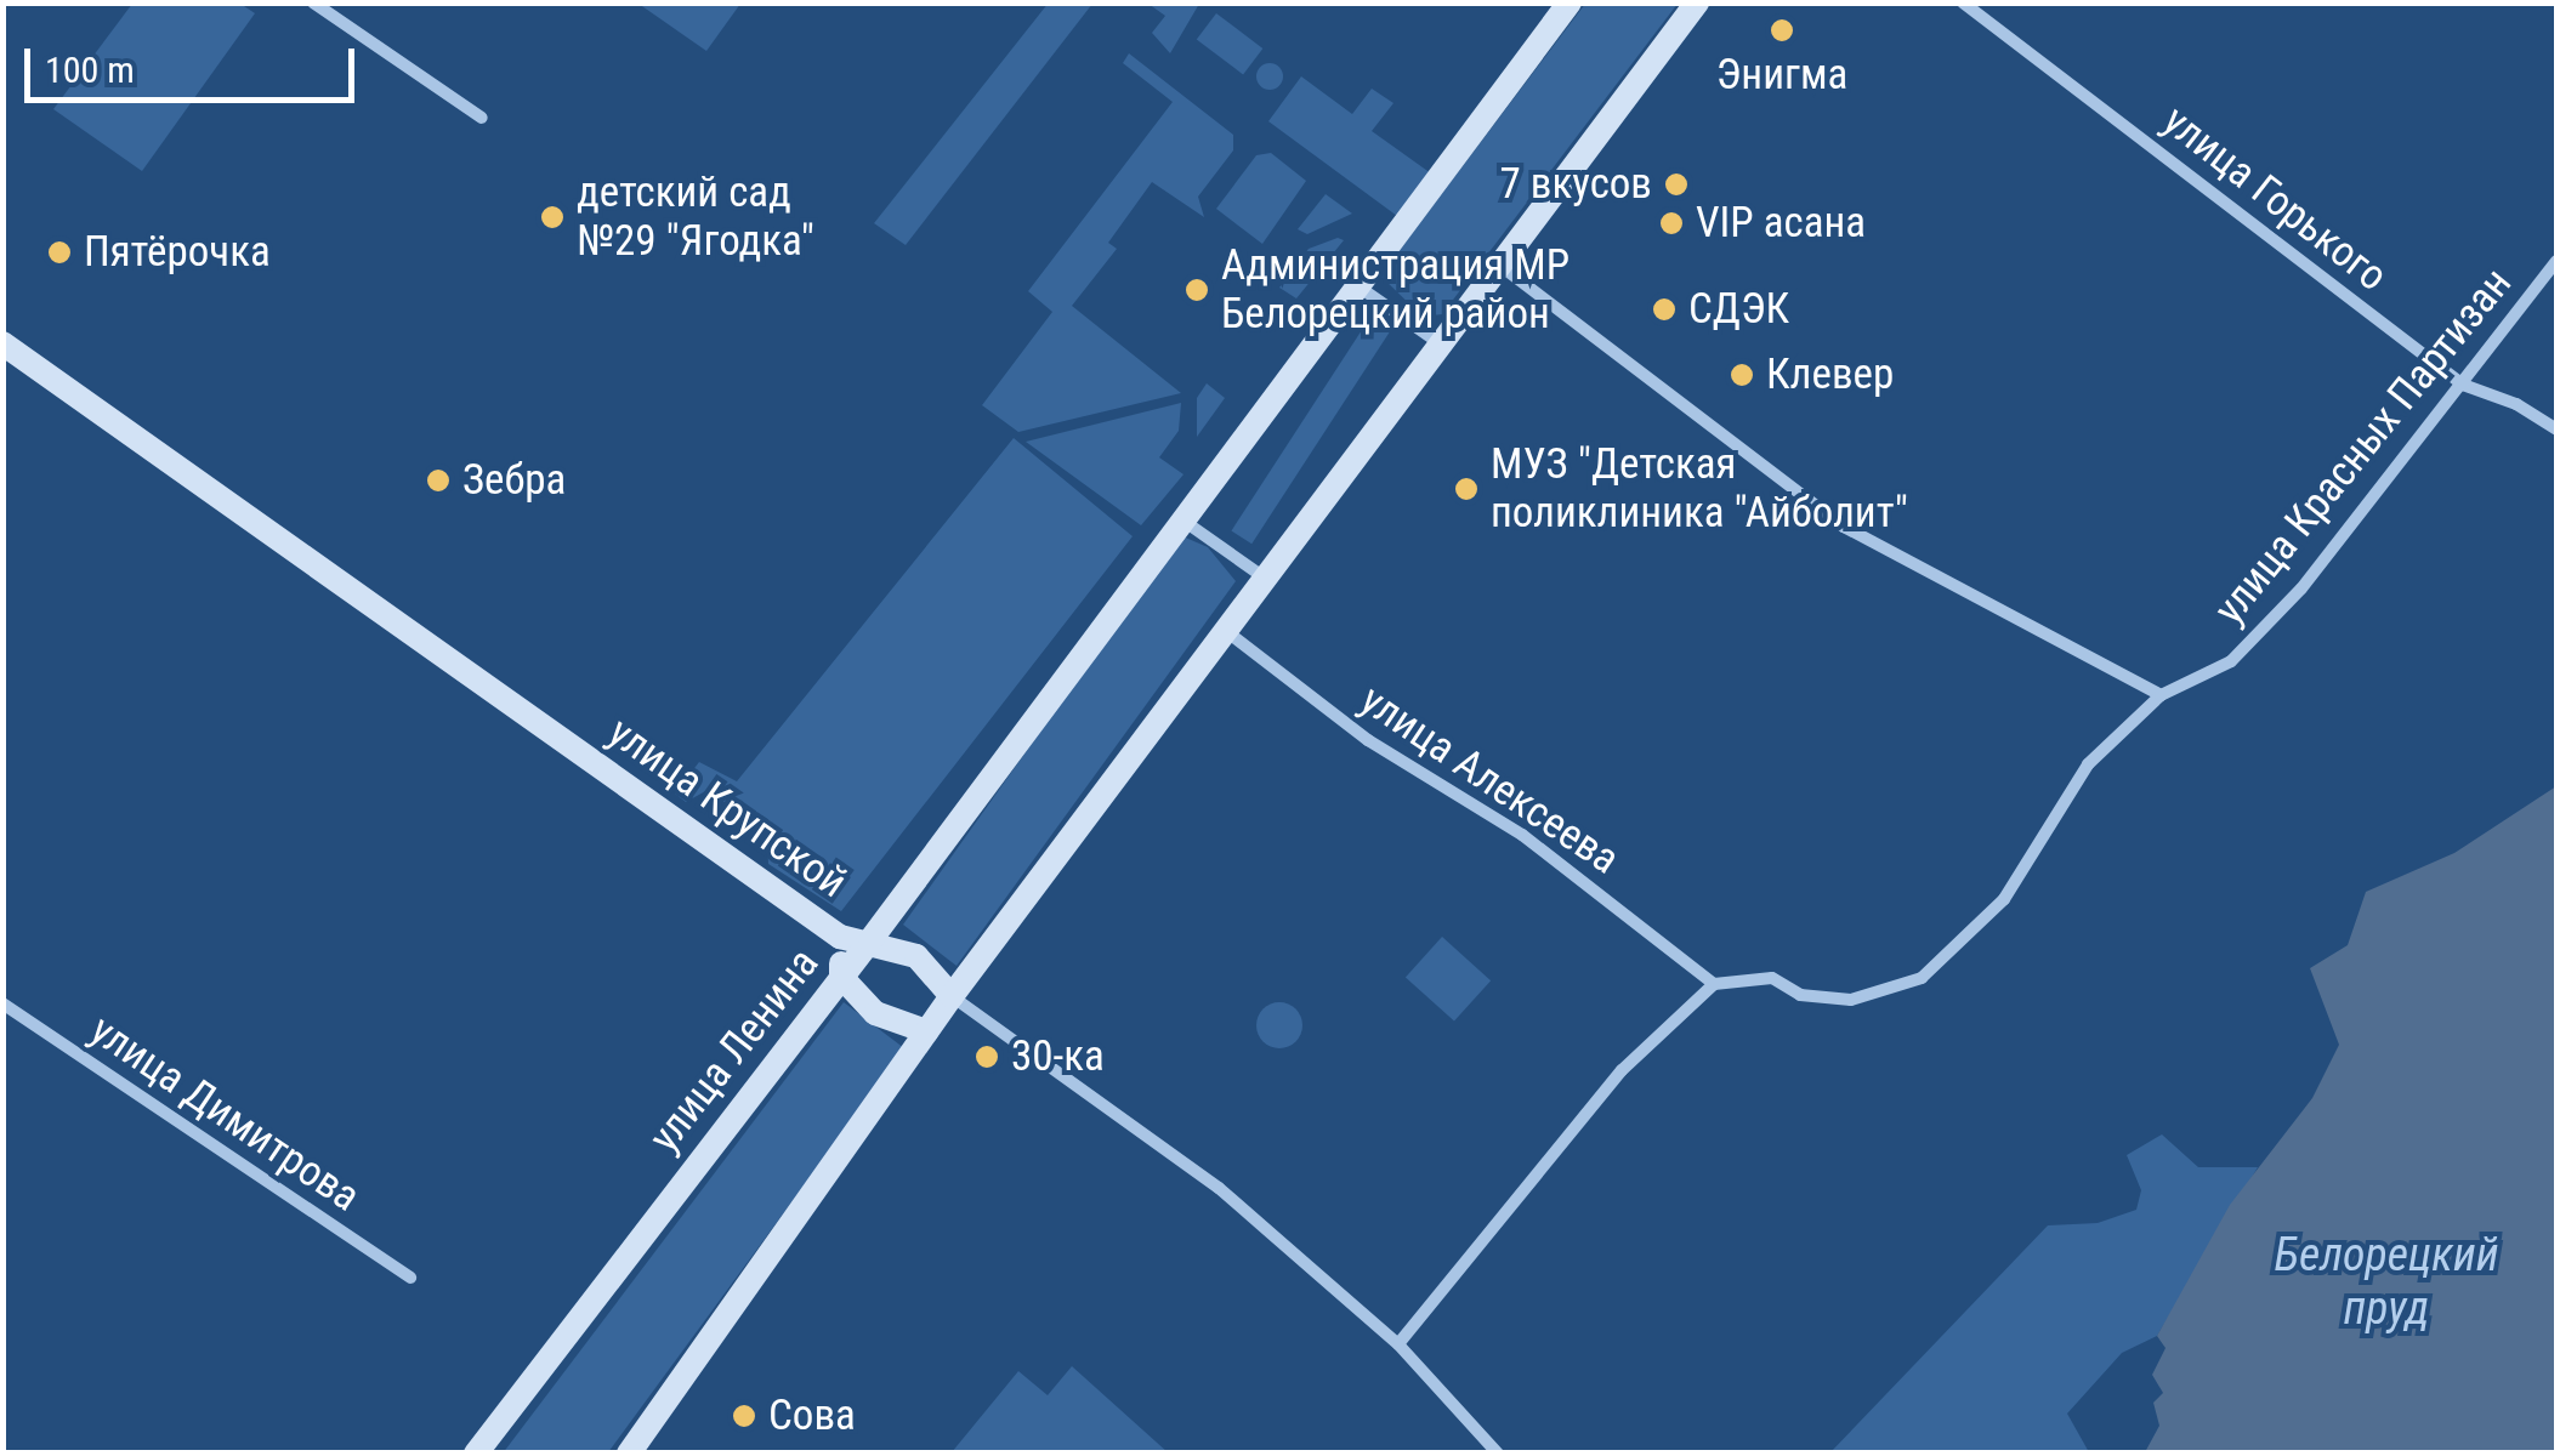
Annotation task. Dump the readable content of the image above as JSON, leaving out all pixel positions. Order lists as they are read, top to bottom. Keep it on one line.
{"streets":{"main road":["улица Крупской","улица Ленина"],"street":["улица Горького","улица Красных Партизан","улица Алексеева","улица Димитрова"]},"crossings":[["улица Горького","улица Красных Партизан"],["улица Красных Партизан","улица Алексеева"],["улица Крупской","улица Ленина"]],"water":["Белорецкий пруд"],"places":["Энигма","7 вкусов","детский сад №29 \"Ягодка\"","VIP асана","Пятёрочка","Администрация МР Белорецкий район","СДЭК","Клевер","Зебра","МУЗ \"Детская поликлиника \"Айболит\"","30-ка","Сова"],"scale_bar":"100 m"}
